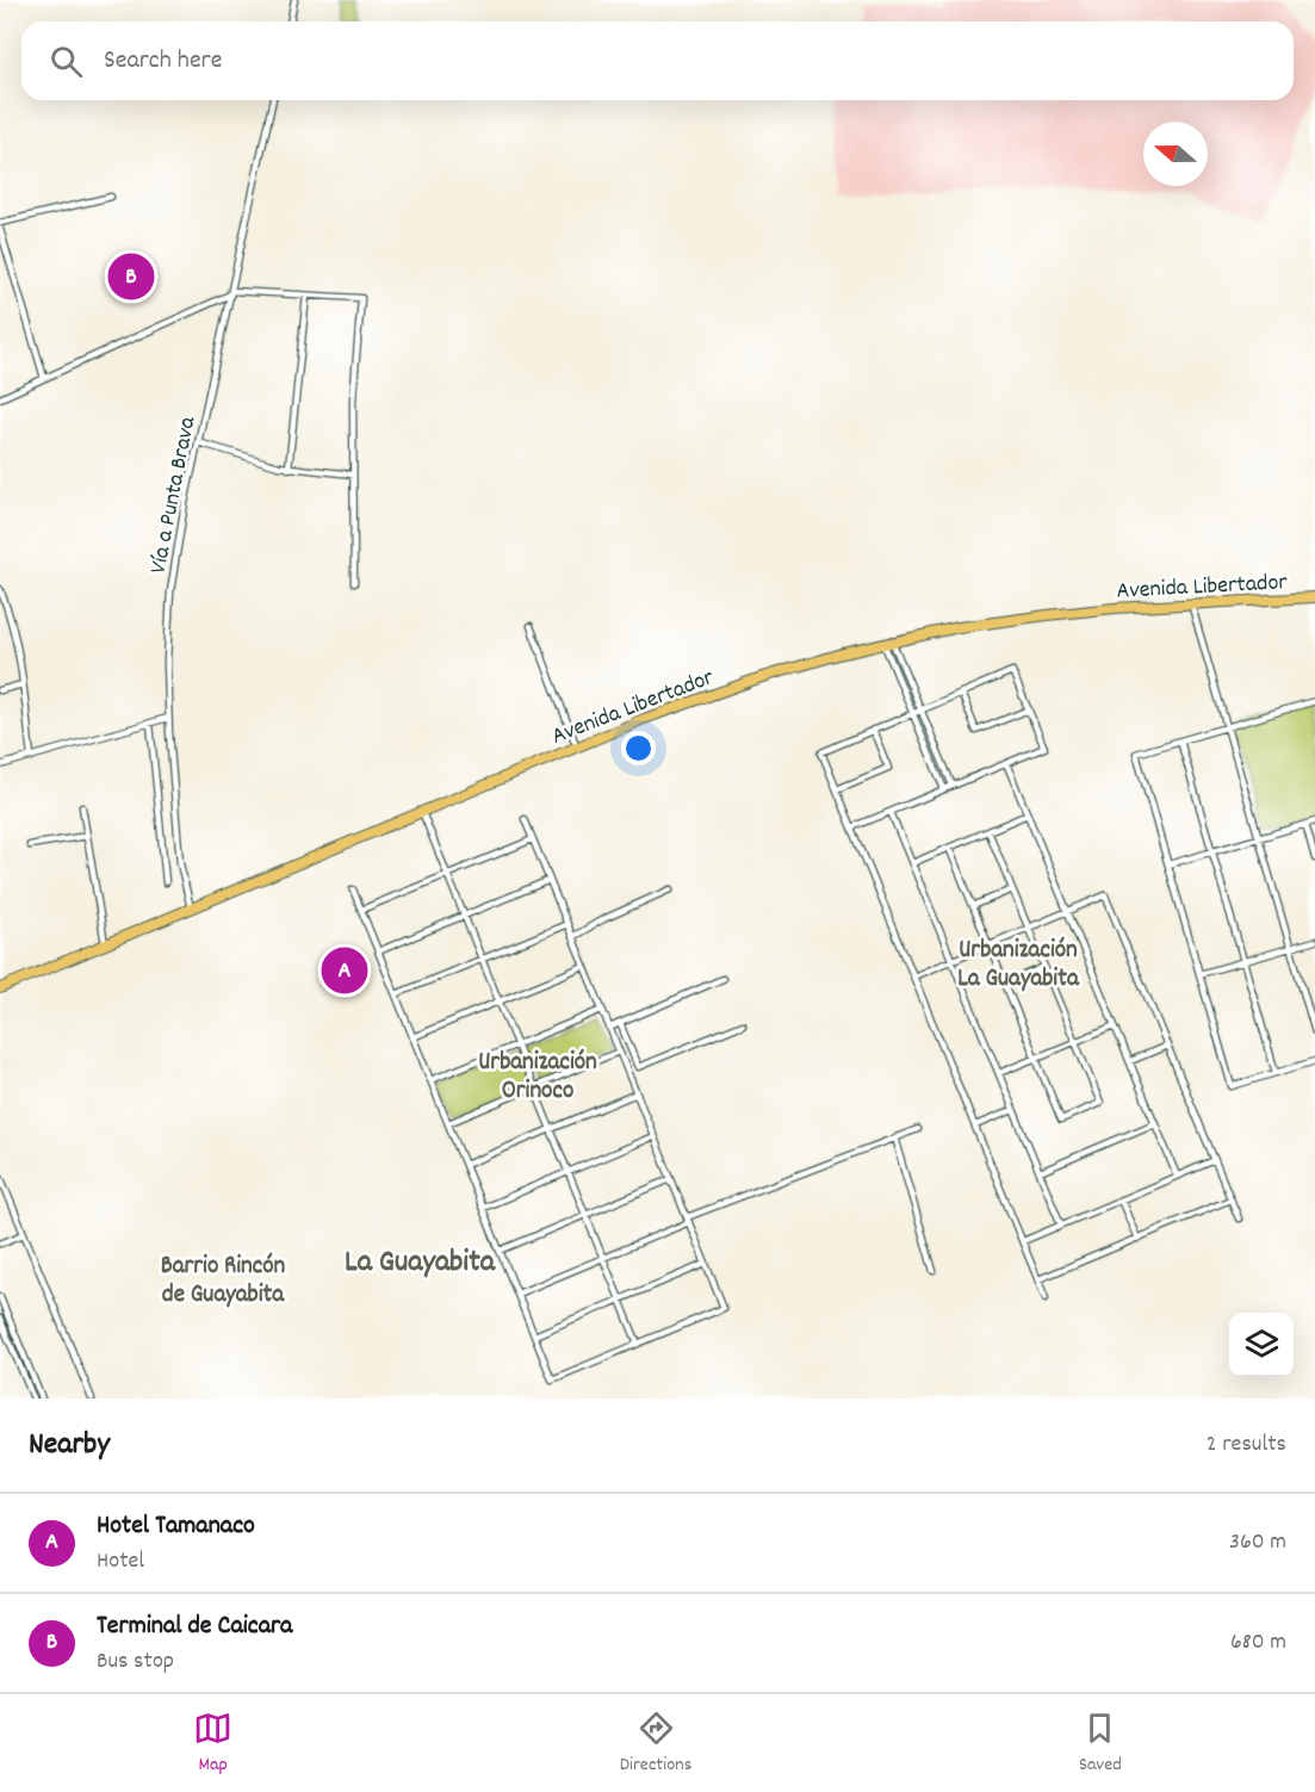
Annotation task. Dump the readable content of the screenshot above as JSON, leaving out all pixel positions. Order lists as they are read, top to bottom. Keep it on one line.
{"streets":{"highway":["Avenida Libertador"],"street":["Vía a Punta Brava"]},"crossings":[["Vía a Punta Brava","Avenida Libertador"]],"districts":["Urbanización La Guayabita","Urbanización Orinoco","La Guayabita","Barrio Rincón de Guayabita"],"north":"left","page":{"search":"Search here","pins":["B","A"],"heading":["Nearby","2 results"],"list":[{"mark":"A","name":"Hotel Tamanaco","note":"Hotel","value":"360 m"},{"mark":"B","name":"Terminal de Caicara","note":"Bus stop","value":"680 m"}],"nav":["Map","Directions","Saved"]}}
